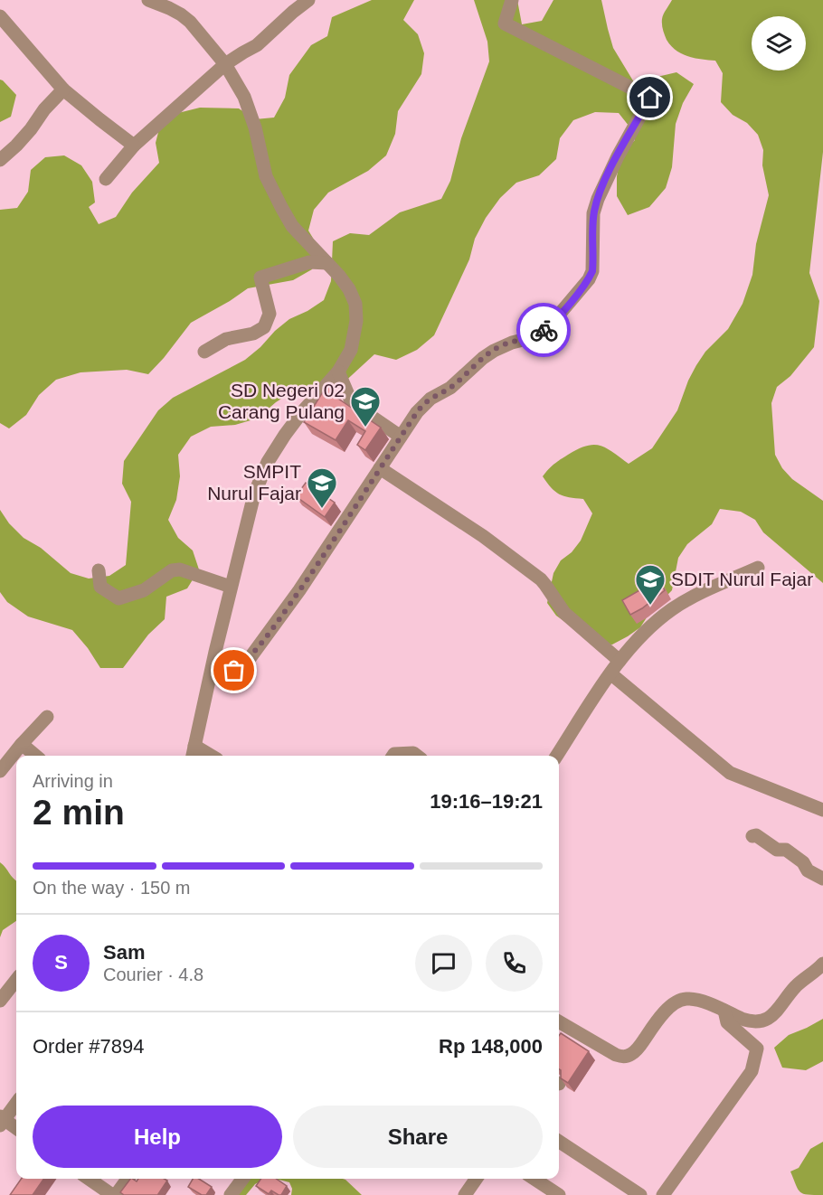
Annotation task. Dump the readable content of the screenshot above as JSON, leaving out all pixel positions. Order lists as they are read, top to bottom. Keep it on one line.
{"places":{"school or university":["SD Negeri 02 Carang Pulang","SMPIT Nurul Fajar","SDIT Nurul Fajar"]},"page":{"heading":["2 min","Arriving in","19:16–19:21"],"panel":["Sam","Courier · 4.8","Order #7894","Rp 148,000"],"bar":"On the way · 150 m","round":"S","buttons":["Help","Share"]}}
